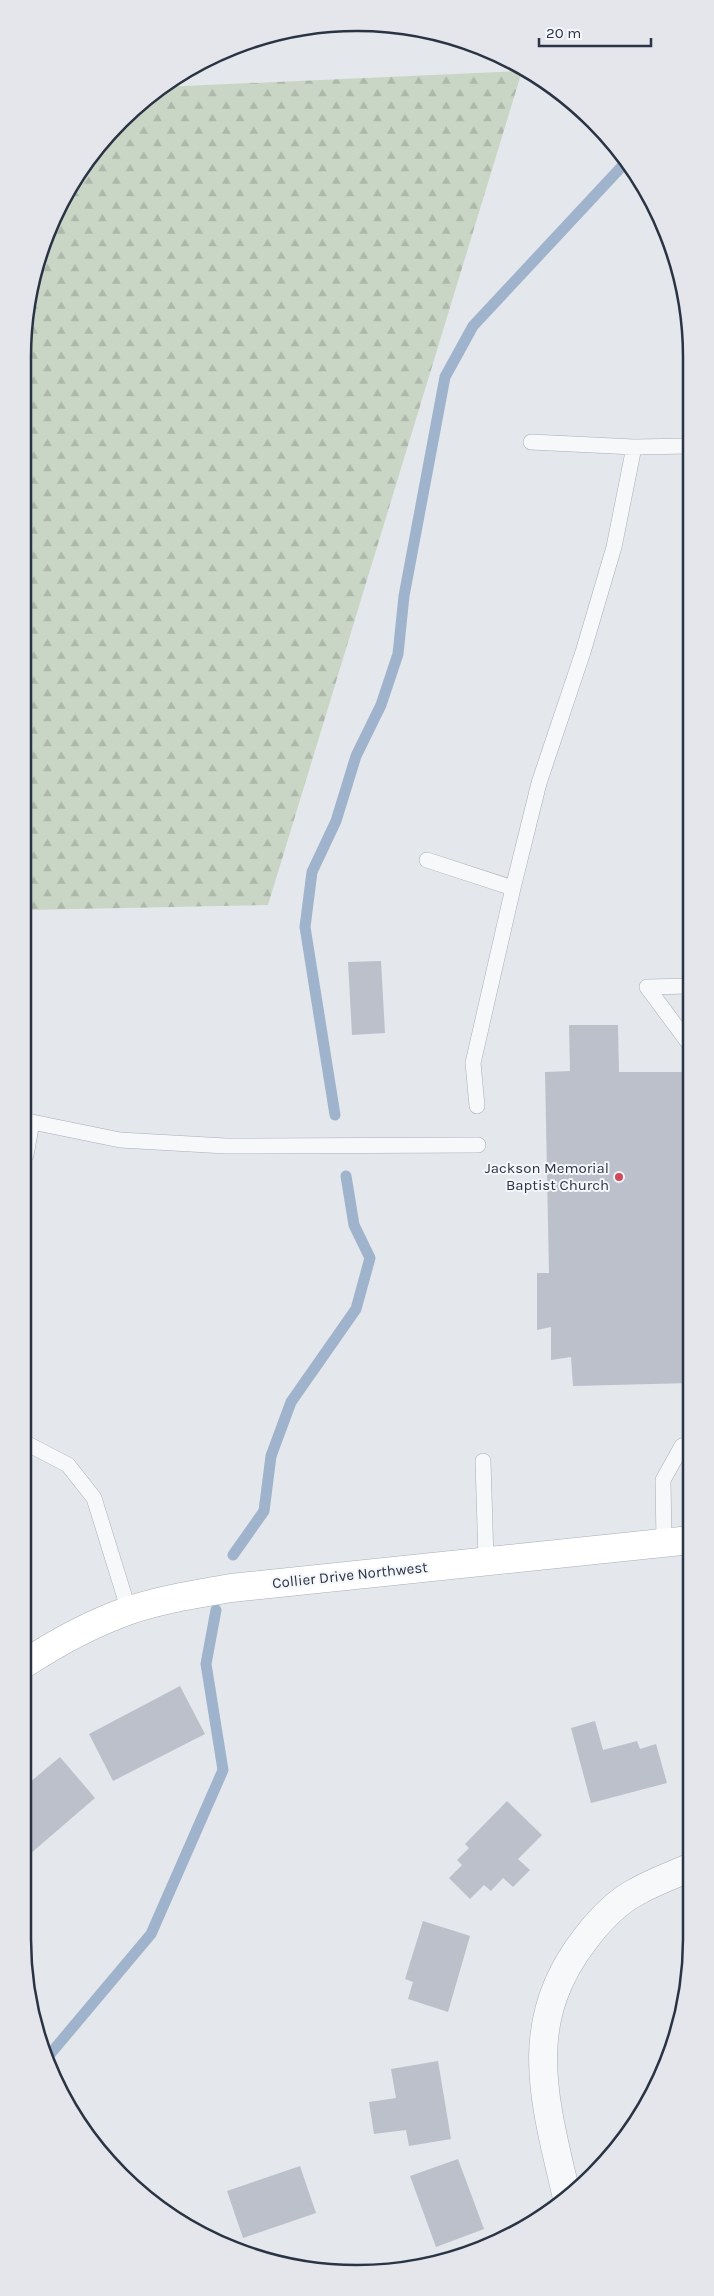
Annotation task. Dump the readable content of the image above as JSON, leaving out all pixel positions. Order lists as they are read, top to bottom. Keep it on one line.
{"streets":{"main road":["Collier Drive Northwest"]},"places":["Jackson Memorial Baptist Church"],"scale_bar":"20 m"}
